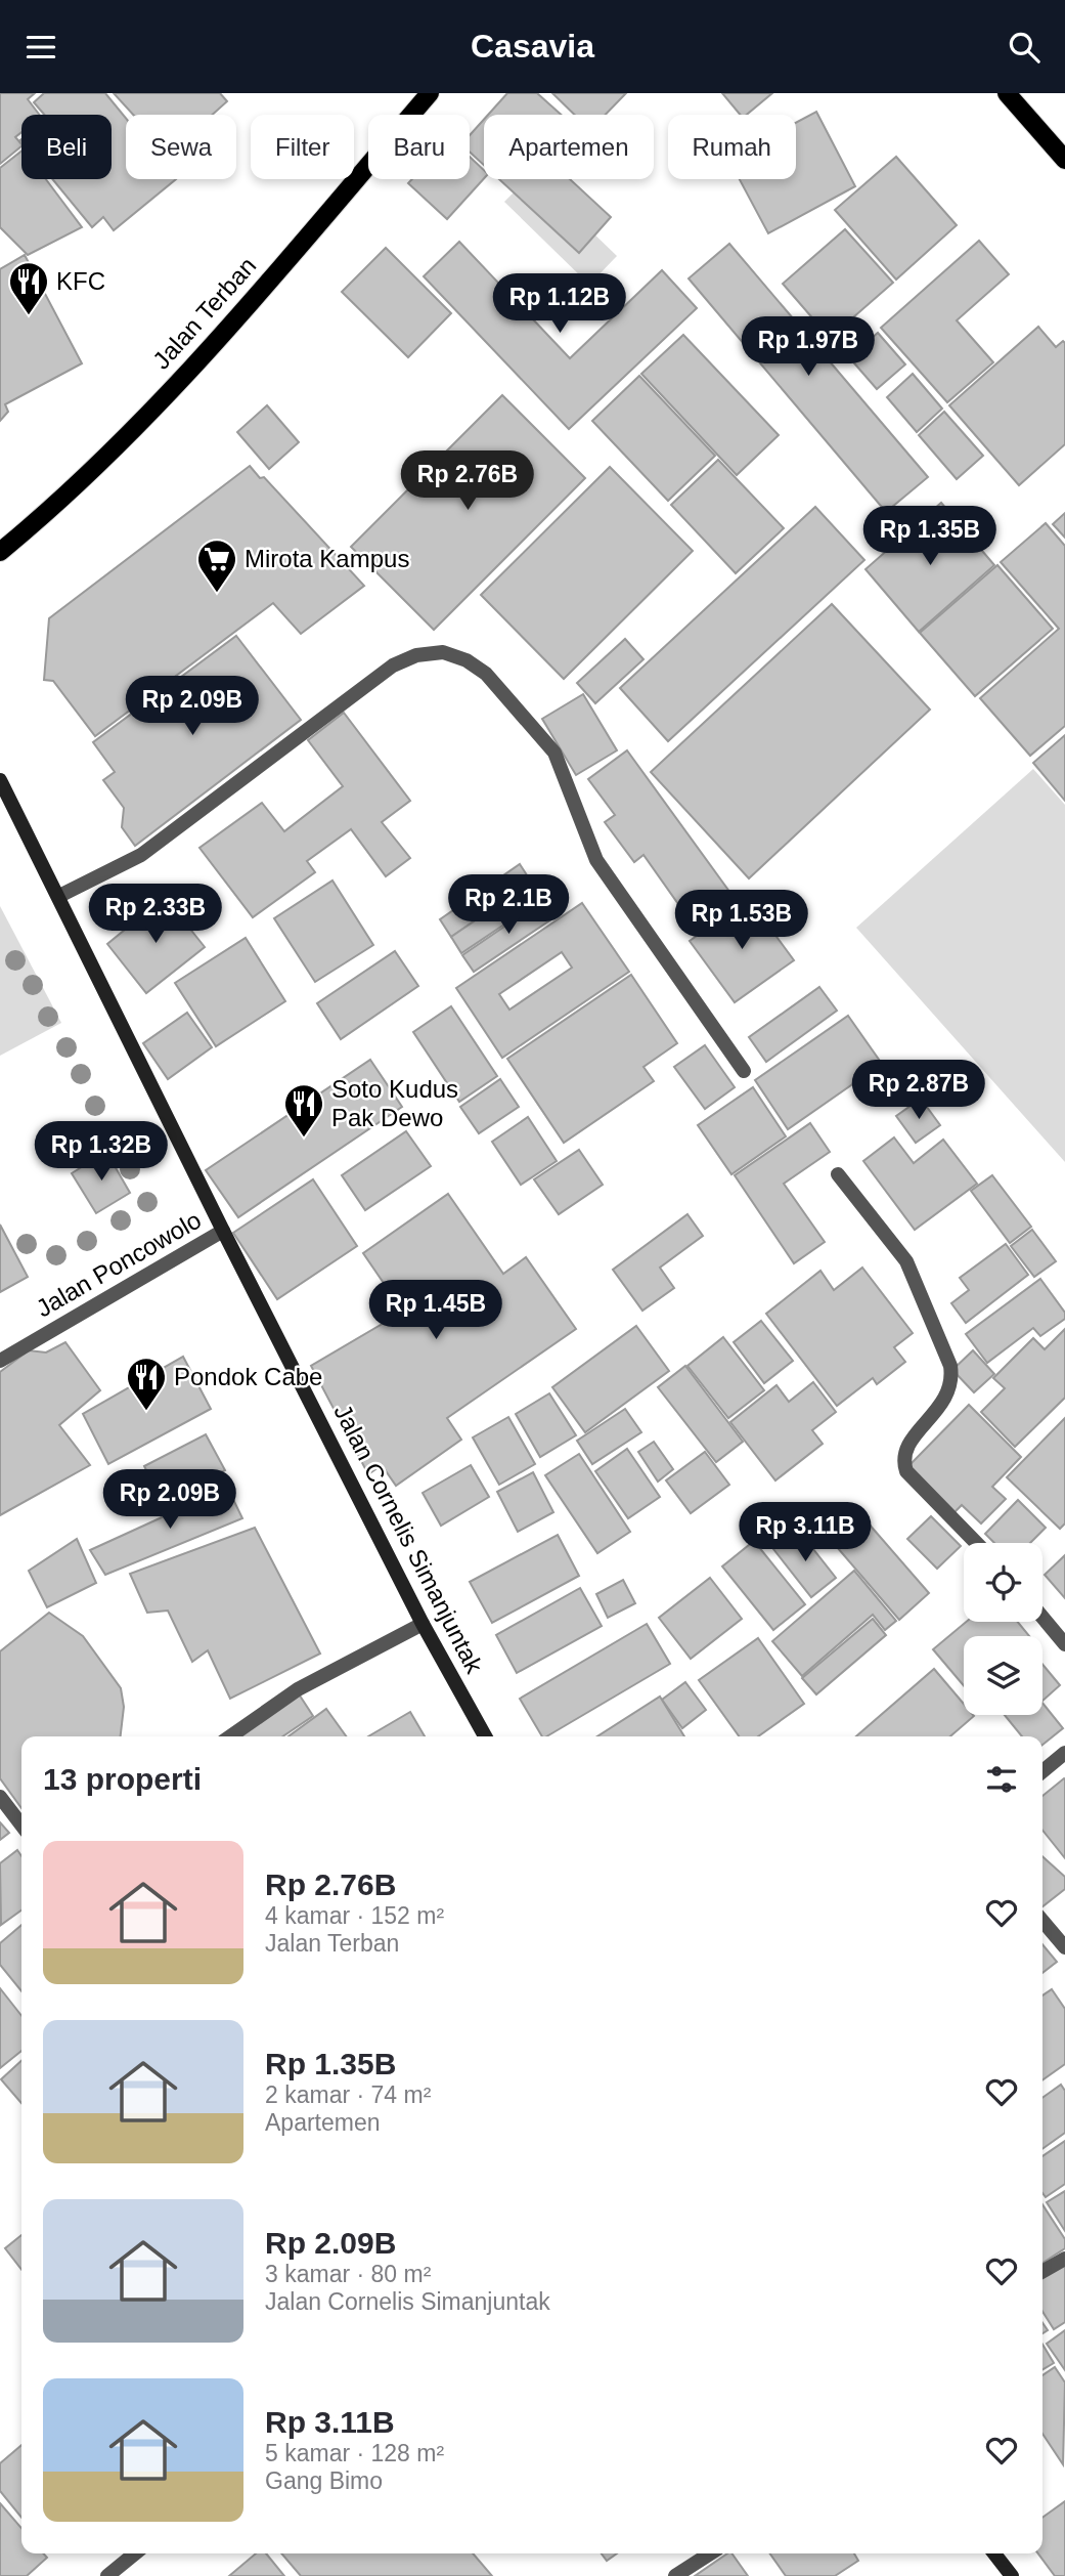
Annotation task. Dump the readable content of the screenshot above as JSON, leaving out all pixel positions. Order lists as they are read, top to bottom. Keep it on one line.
{"streets":{"main road":["Jalan Terban","Jalan Cornelis Simanjuntak"],"street":["Jalan Poncowolo"]},"crossings":[["Jalan Poncowolo","Jalan Cornelis Simanjuntak"]],"places":{"restaurant":["KFC","Soto Kudus Pak Dewo","Pondok Cabe"],"supermarket":["Mirota Kampus"]},"page":{"header":"Casavia","chip":["Beli","Sewa","Filter","Baru","Apartemen","Rumah"],"price":["Rp 1.12B","Rp 1.97B","Rp 2.76B","Rp 1.35B","Rp 2.09B","Rp 2.1B","Rp 2.33B","Rp 1.53B","Rp 2.87B","Rp 1.32B","Rp 1.45B","Rp 2.09B","Rp 3.11B"],"heading":"13 properti","list":[{"name":"Rp 2.76B","note":"4 kamar · 152 m² · Jalan Terban"},{"name":"Rp 1.35B","note":"2 kamar · 74 m² · Apartemen"},{"name":"Rp 2.09B","note":"3 kamar · 80 m² · Jalan Cornelis Simanjuntak"},{"name":"Rp 3.11B","note":"5 kamar · 128 m² · Gang Bimo"}]}}
